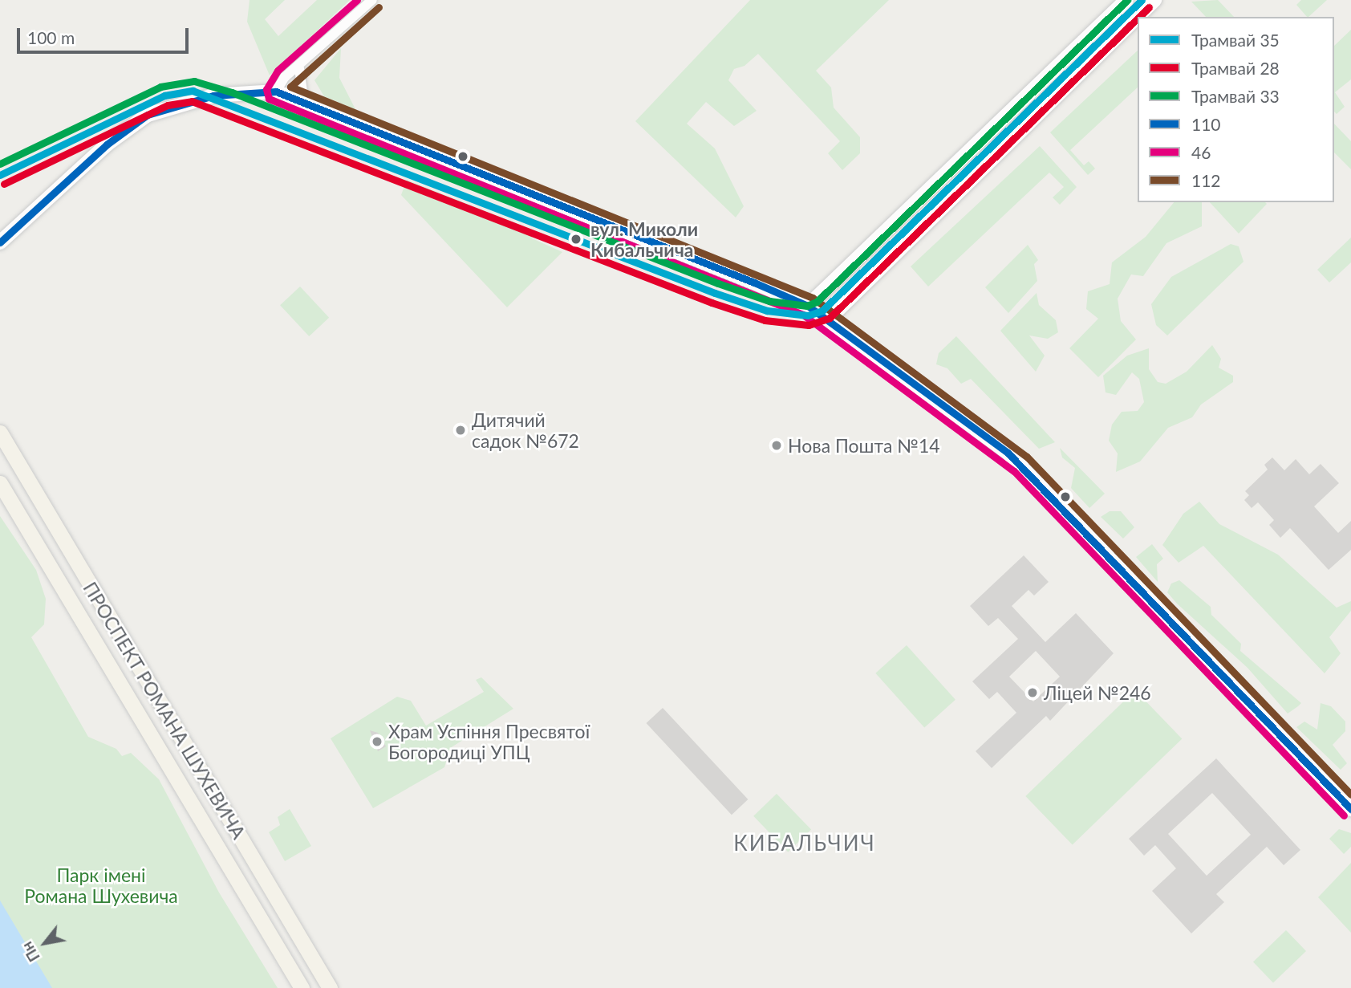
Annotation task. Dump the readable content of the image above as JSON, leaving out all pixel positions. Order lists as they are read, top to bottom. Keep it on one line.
{"streets":{"main road":["ПРОСПЕКТ РОМАНА ШУХЕВИЧА"]},"districts":["КИБАЛЬЧИЧ"],"parks":["Парк імені Романа Шухевича"],"places":["вул. Миколи Кибальчича","Дитячий садок №672","Нова Пошта №14","Ліцей №246","Храм Успіння Пресвятої Богородиці УПЦ"],"lines":["tram line 35","tram line 33","transit line 46","tram line 28","transit line 112","transit line 110"],"legend":["Трамвай 35","Трамвай 28","Трамвай 33","110","46","112"],"scale_bar":"100 m","north":"bottom left"}
